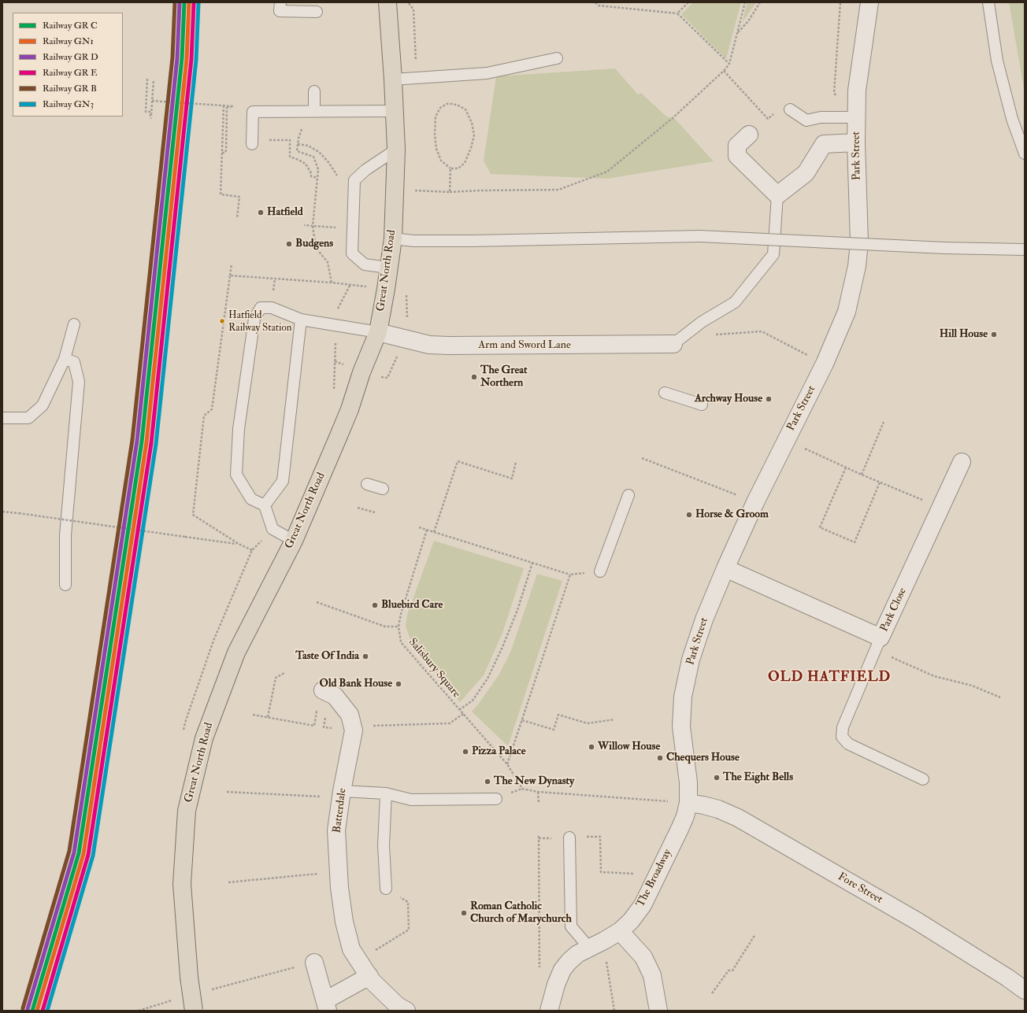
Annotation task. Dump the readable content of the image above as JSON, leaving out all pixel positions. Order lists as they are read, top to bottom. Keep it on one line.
{"streets":{"main road":["Great North Road"],"street":["Park Street","Arm and Sword Lane","Park Close","Batterdale","The Broadway","Fore Street"],"path":["Salisbury Square"]},"crossings":[["Park Street","Park Close"],["Park Street","Salisbury Square"],["Park Street","The Broadway"],["Park Street","Fore Street"],["Great North Road","Arm and Sword Lane"],["Salisbury Square","The Broadway"],["Salisbury Square","Fore Street"],["The Broadway","Fore Street"]],"districts":["OLD HATFIELD"],"places":["Hatfield","Budgens","Hatfield Railway Station","Hill House","The Great Northern","Archway House","Horse & Groom","Bluebird Care","Taste Of India","Old Bank House","Willow House","Pizza Palace","Chequers House","The Eight Bells","The New Dynasty","Roman Catholic Church of Marychurch"],"lines":["rail line GN1","rail line GN3"],"legend":["Railway GR C","Railway GN1","Railway GR D","Railway GR E","Railway GR B","Railway GN3"]}
